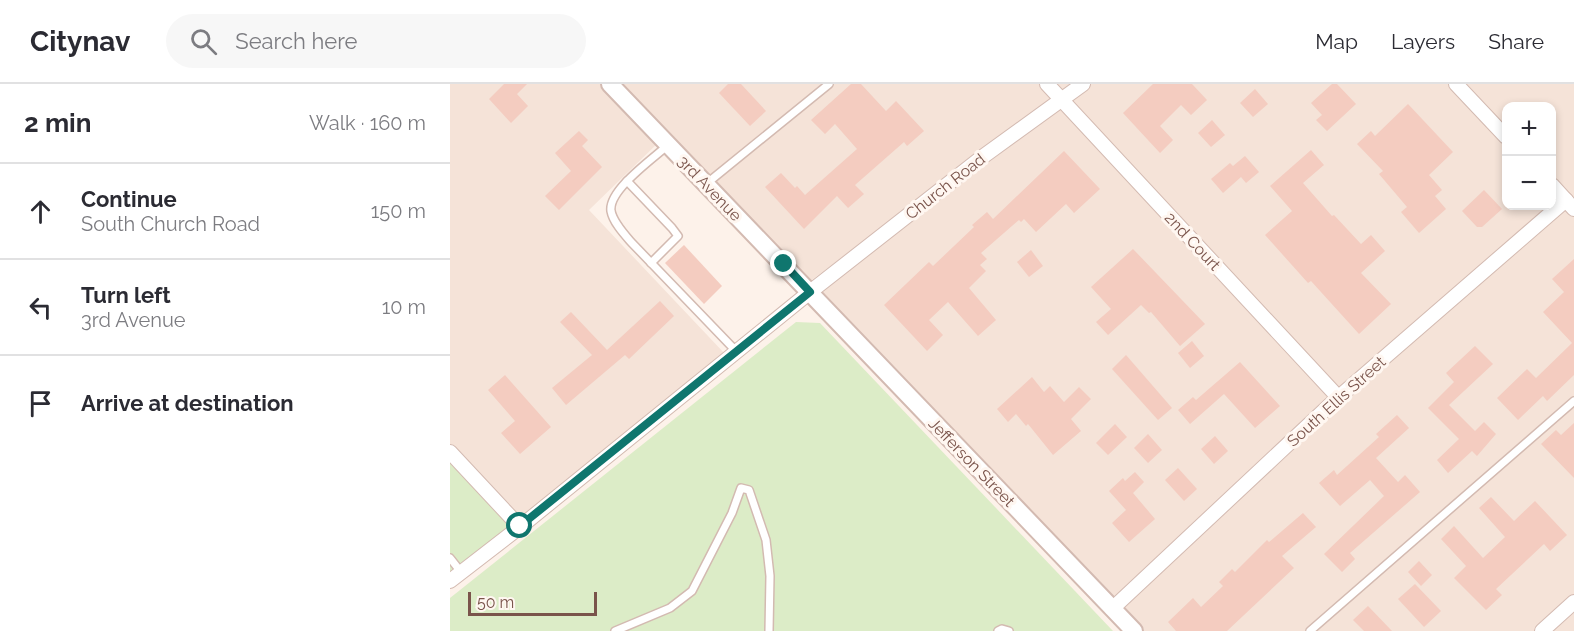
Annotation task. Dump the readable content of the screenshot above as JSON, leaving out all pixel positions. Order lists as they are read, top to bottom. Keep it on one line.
{"streets":{"street":["Church Road","3rd Avenue","2nd Court","South Ellis Street","Jefferson Street"]},"crossings":[["Church Road","3rd Avenue"],["Church Road","2nd Court"],["Church Road","Jefferson Street"],["3rd Avenue","Jefferson Street"],["2nd Court","South Ellis Street"],["South Ellis Street","Jefferson Street"]],"scale_bar":"50 m","page":{"header":"Citynav","search":"Search here","nav":["Map","Layers","Share"],"heading":["2 min","Walk · 160 m"],"map_buttons":["+","−"],"list":[["Continue","South Church Road","150 m"],["Turn left","3rd Avenue","10 m"],"Arrive at destination"],"scale":"50 m"}}
